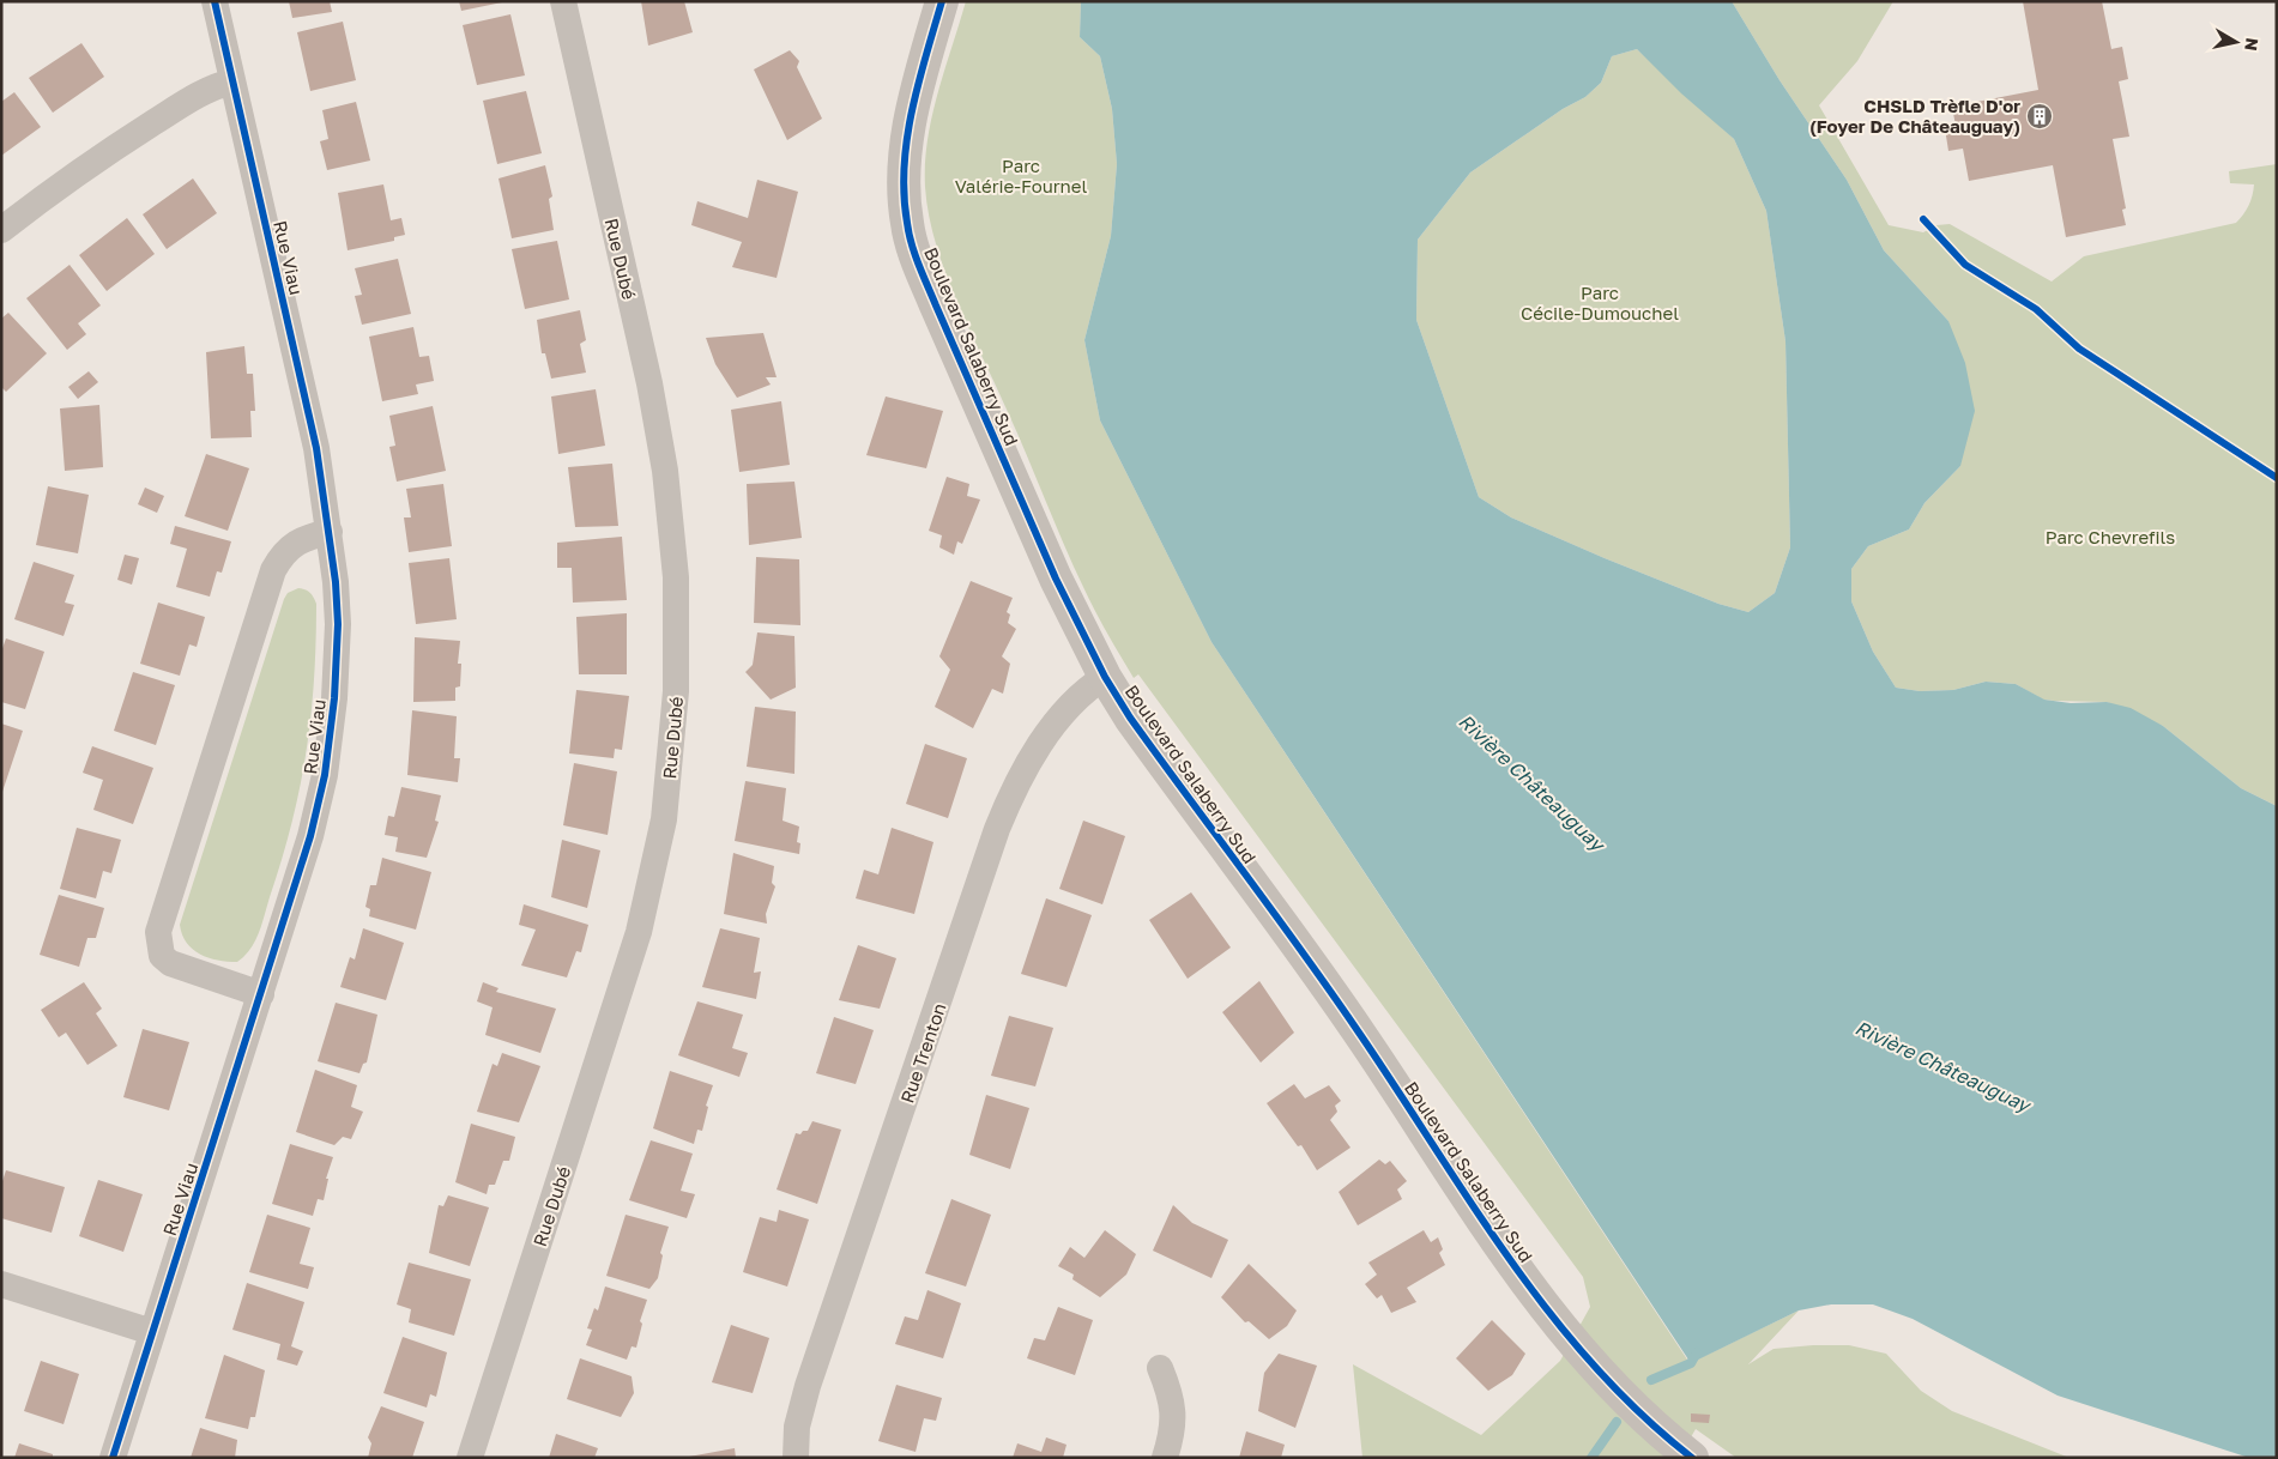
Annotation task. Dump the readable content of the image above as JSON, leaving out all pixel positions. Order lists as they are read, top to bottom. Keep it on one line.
{"streets":{"street":["Rue Viau","Rue Dubé","Boulevard Salaberry Sud","Rue Trenton"]},"crossings":[["Boulevard Salaberry Sud","Rue Trenton"]],"water":["Rivière Châteauguay"],"parks":["Parc Valérie-Fournel","Parc Cécile-Dumouchel","Parc Chevrefils"],"places":{"building":["CHSLD Trèfle D'or (Foyer De Châteauguay)"]},"north":"right"}
